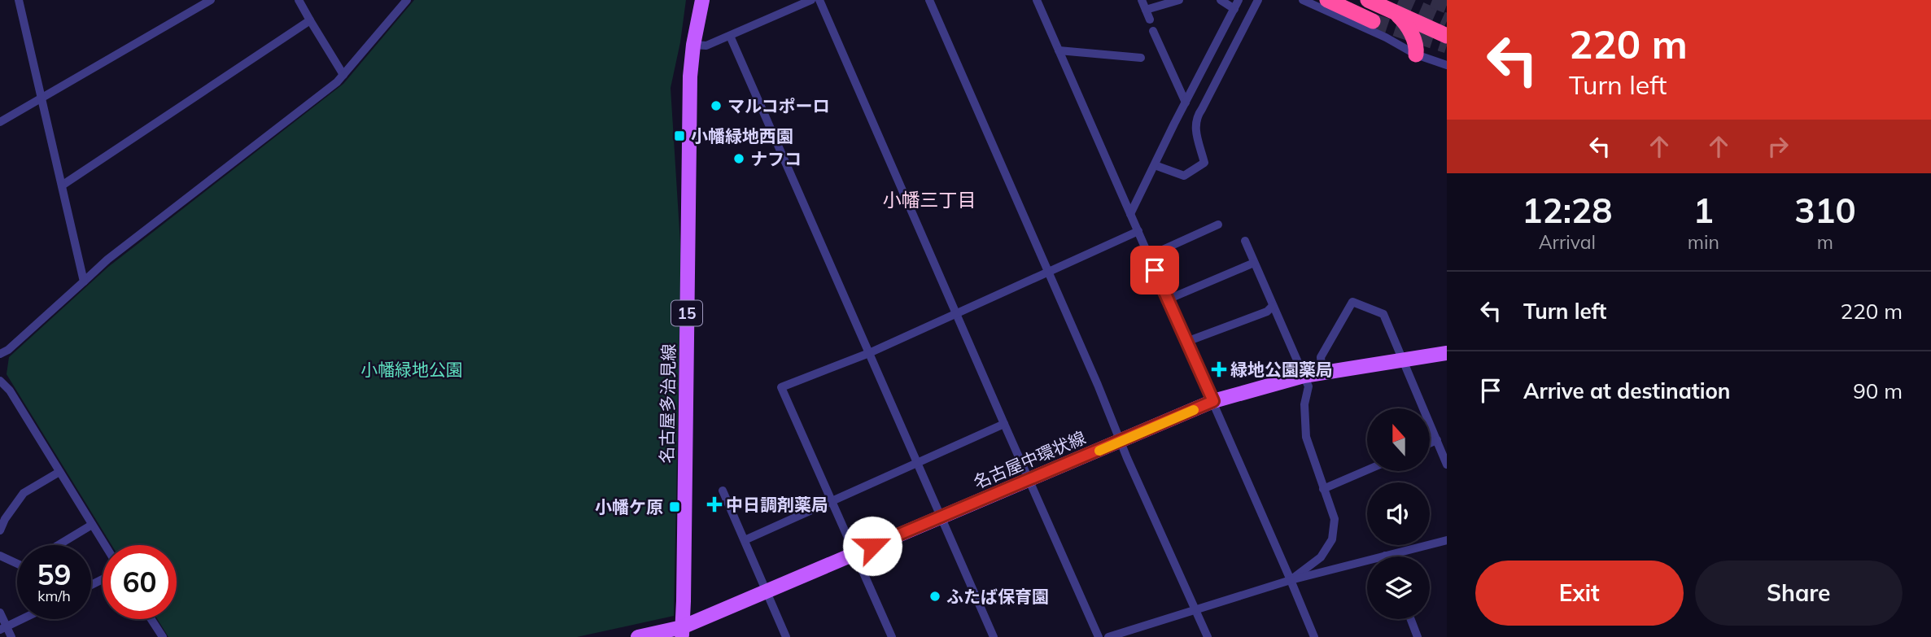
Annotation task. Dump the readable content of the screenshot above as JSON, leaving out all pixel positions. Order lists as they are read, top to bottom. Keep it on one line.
{"streets":{"main road":["15","名古屋多治見線","名古屋中環状線"]},"crossings":[["名古屋多治見線","名古屋中環状線"]],"districts":["小幡三丁目"],"parks":["小幡緑地公園"],"places":{"other":["マルコポーロ","ナフコ","ふたば保育園"],"transit":["小幡緑地西園","小幡ケ原"],"health":["緑地公園薬局","中日調剤薬局"]},"north":"top","page":{"turn":["220 m","Turn left"],"eta":["12:28","Arrival","1","min","310","m"],"list":[{"name":"Turn left","value":"220 m"},{"name":"Arrive at destination","value":"90 m"}],"speed":"59 km/h","limit":"60","buttons":["Exit","Share"]}}
